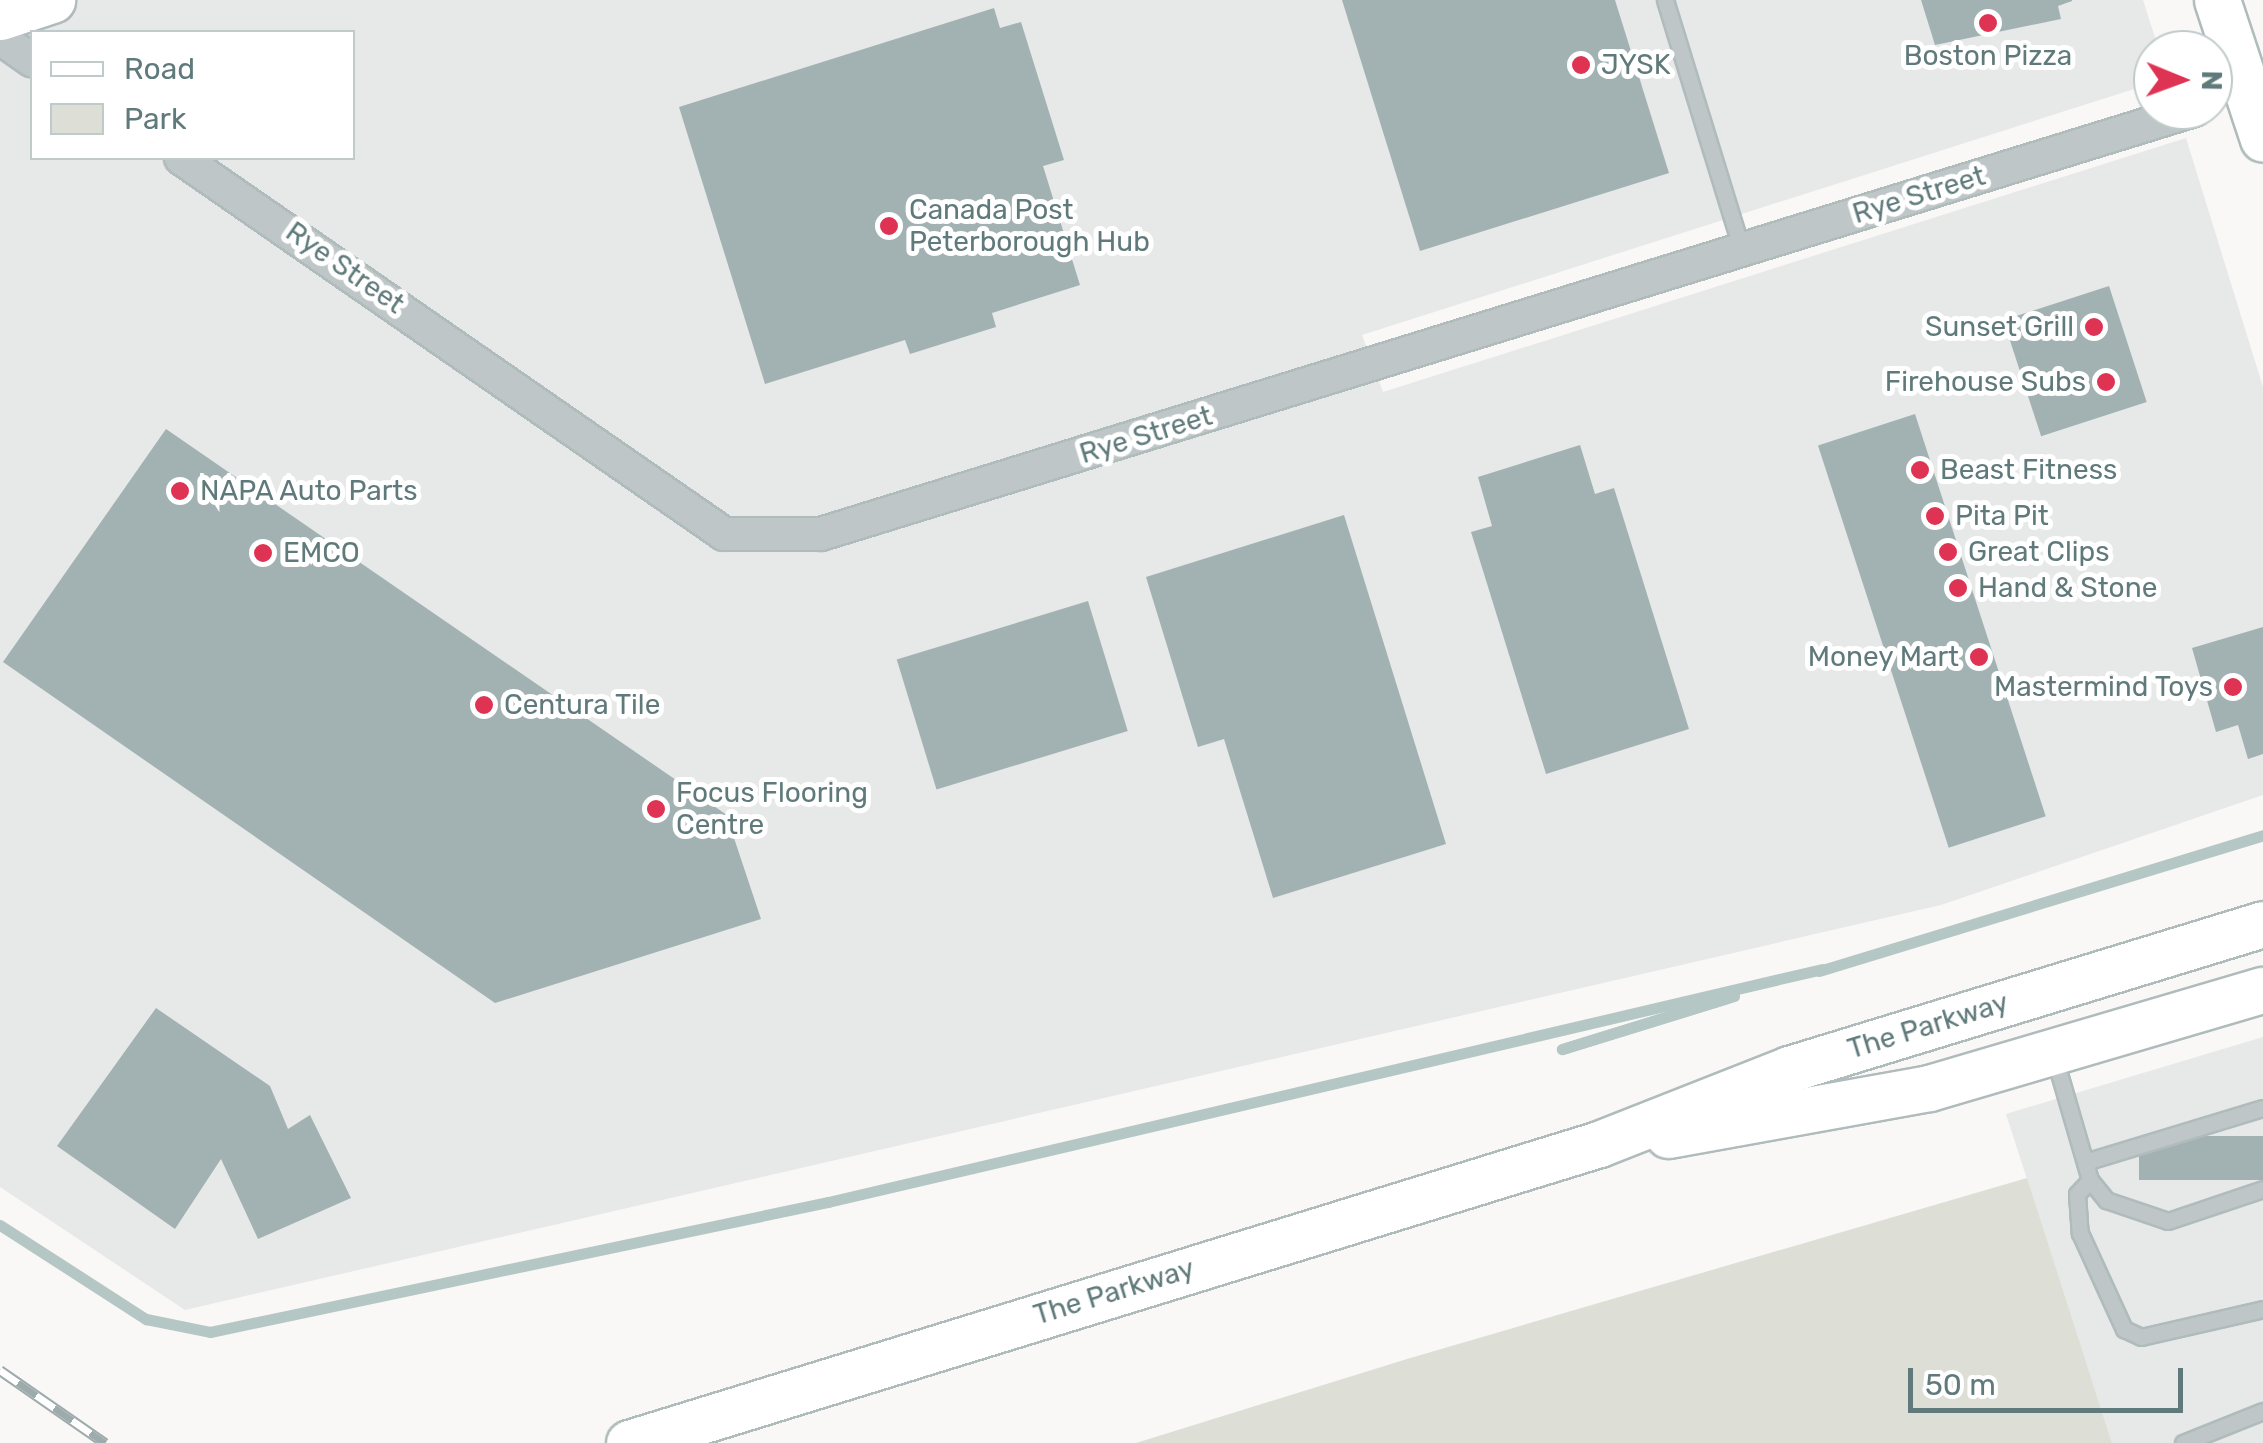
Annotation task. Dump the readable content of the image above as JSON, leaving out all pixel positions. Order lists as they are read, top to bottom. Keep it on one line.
{"streets":{"main road":["The Parkway"],"street":["Rye Street"]},"places":["Boston Pizza","JYSK","Canada Post Peterborough Hub","Sunset Grill","Firehouse Subs","Beast Fitness","NAPA Auto Parts","Pita Pit","Great Clips","EMCO","Hand & Stone","Money Mart","Mastermind Toys","Centura Tile","Focus Flooring Centre"],"legend":["Road","Park"],"scale_bar":"50 m","north":"right"}
